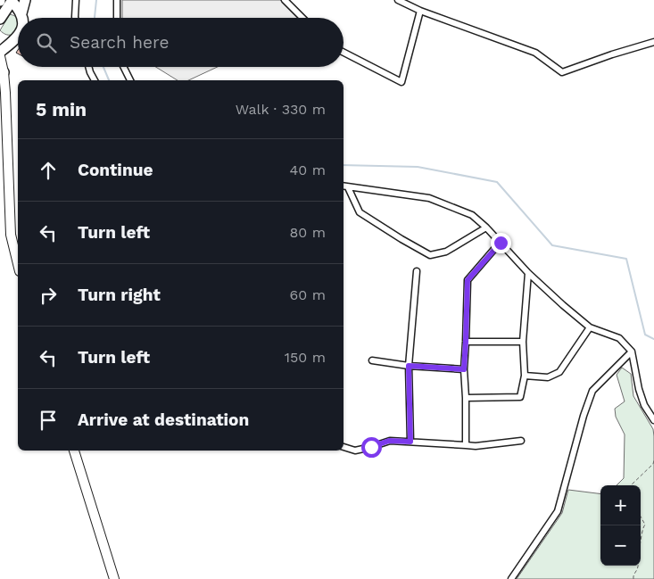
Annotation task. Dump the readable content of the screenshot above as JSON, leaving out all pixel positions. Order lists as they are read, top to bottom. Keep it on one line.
{"page":{"search":"Search here","heading":["5 min","Walk · 330 m"],"list":[["Continue","40 m"],["Turn left","80 m"],["Turn right","60 m"],["Turn left","150 m"],"Arrive at destination"],"map_buttons":["+","−"]}}
